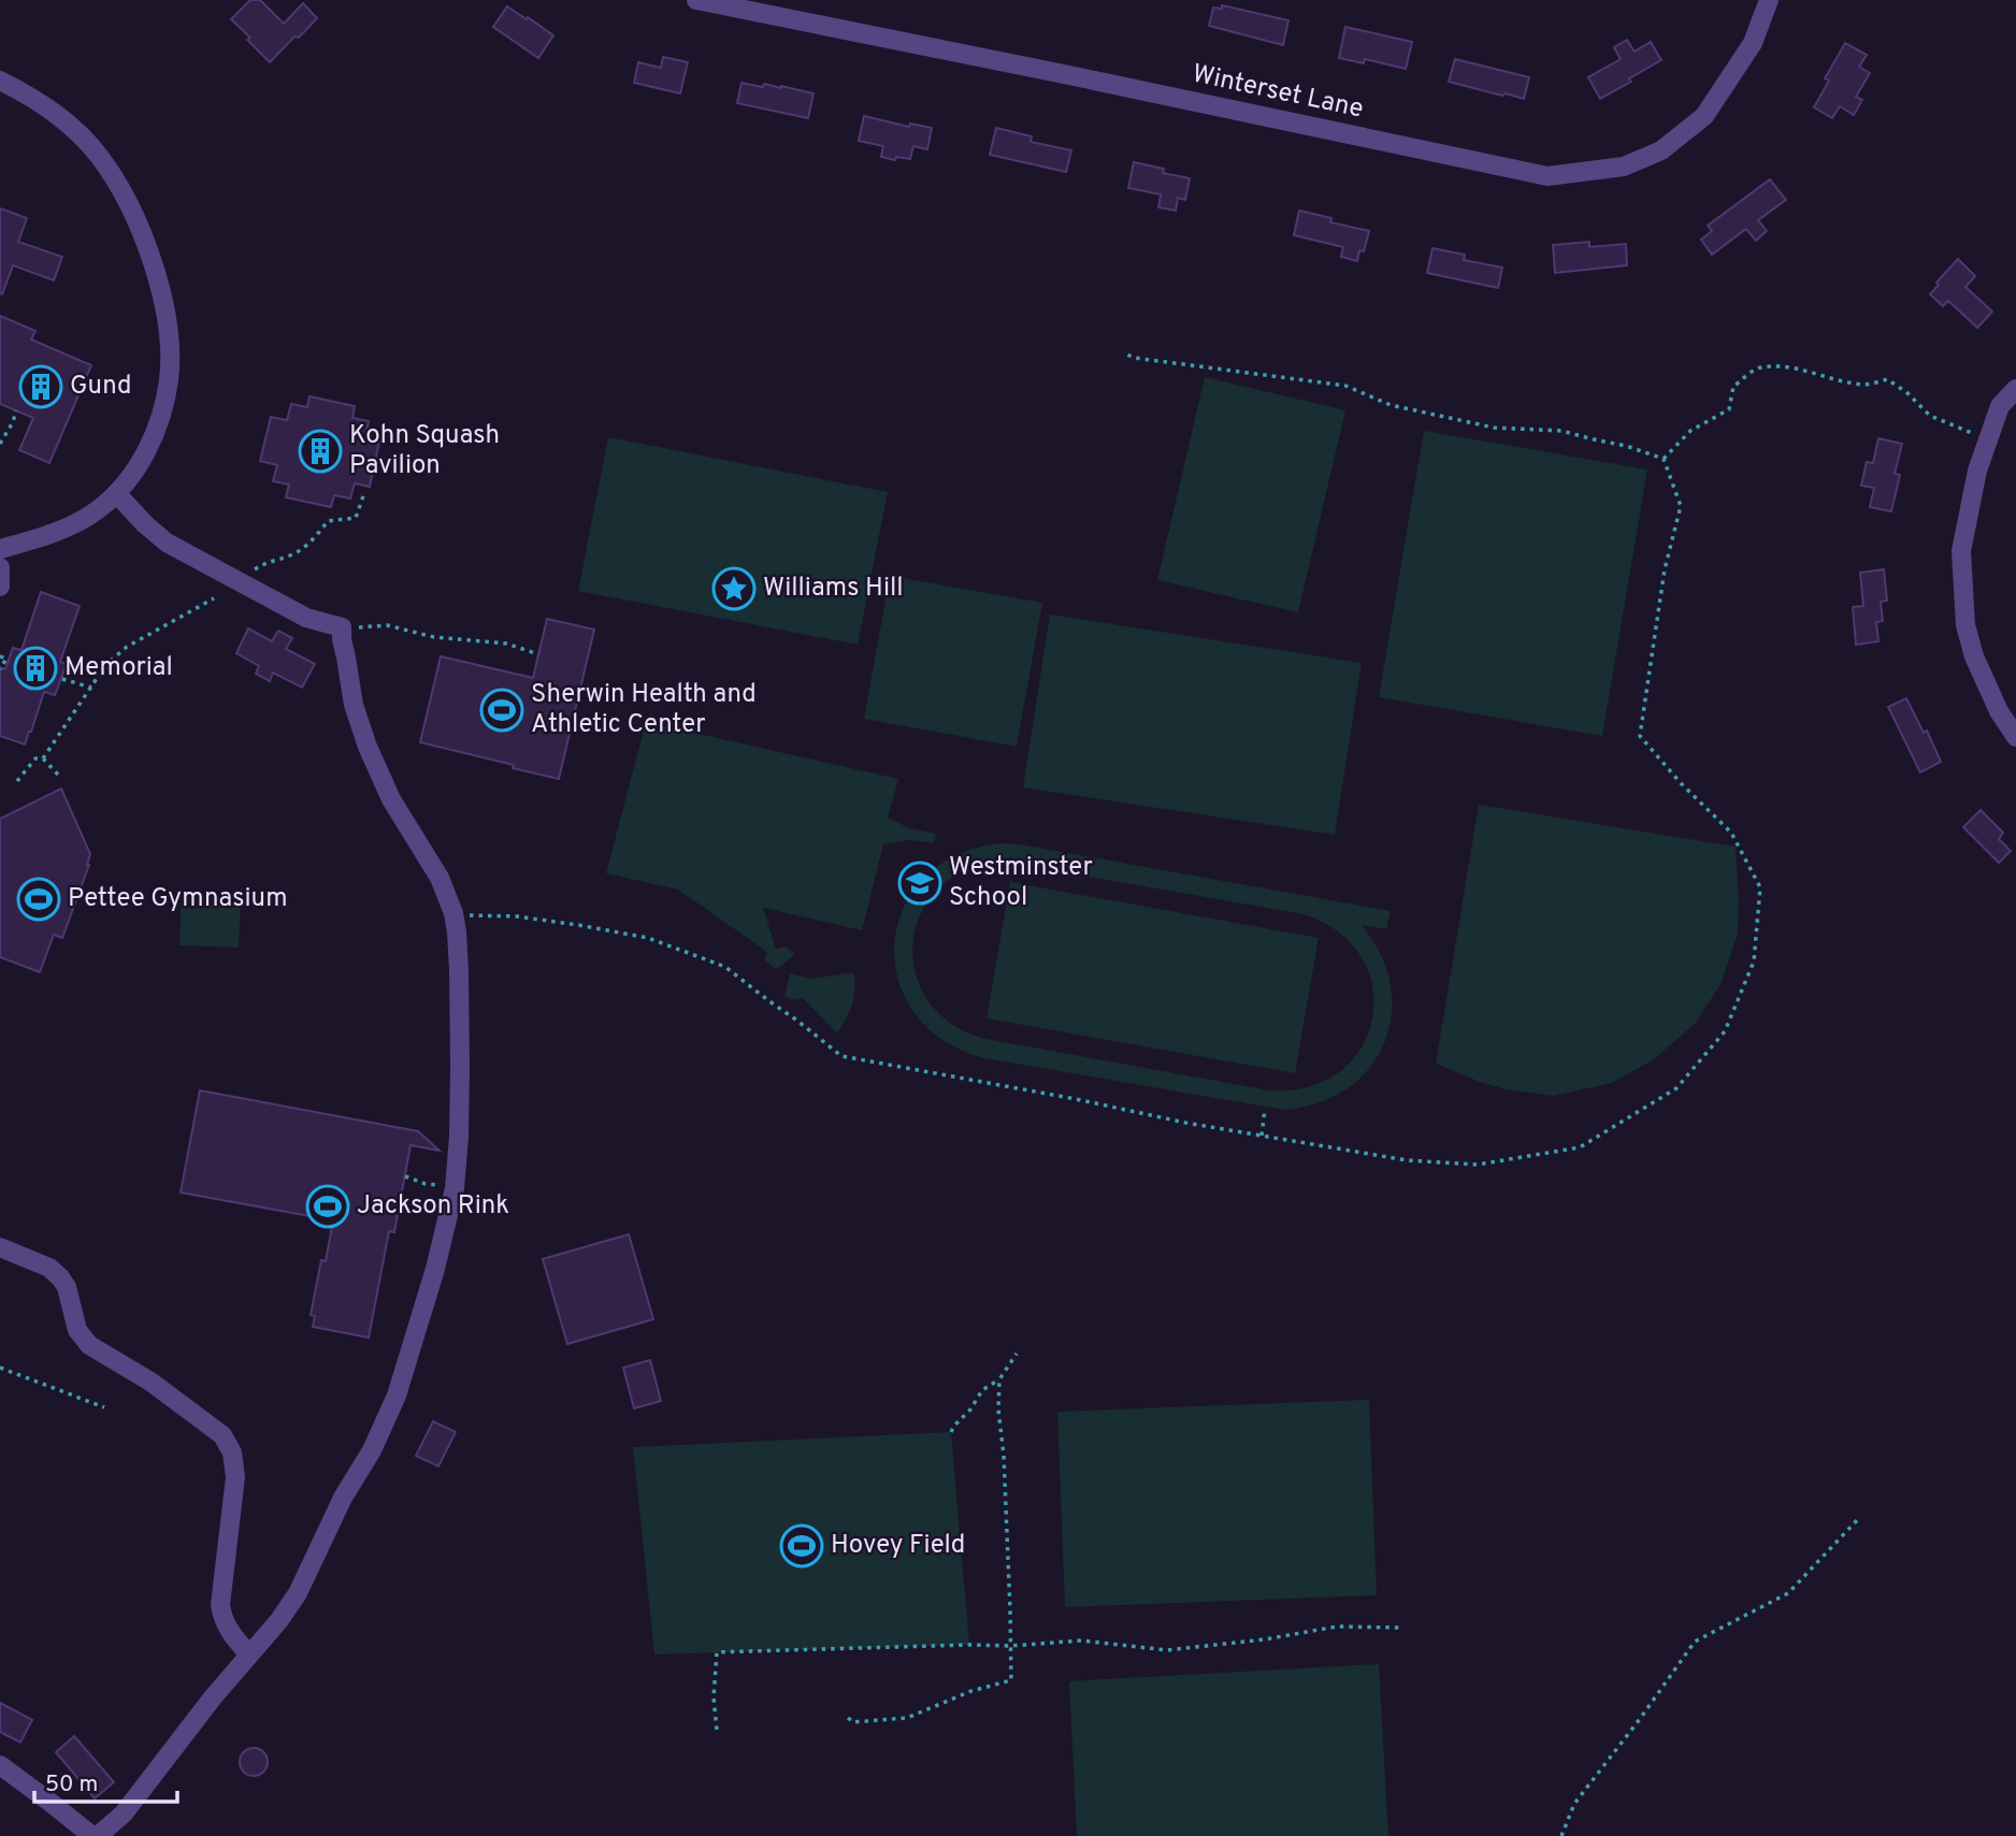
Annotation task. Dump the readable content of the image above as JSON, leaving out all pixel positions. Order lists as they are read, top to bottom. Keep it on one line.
{"streets":{"street":["Winterset Lane"]},"places":{"building":["Gund","Kohn Squash Pavilion","Memorial"],"place":["Williams Hill"],"sports":["Sherwin Health and Athletic Center","Pettee Gymnasium","Jackson Rink","Hovey Field"],"school or university":["Westminster School"]},"scale_bar":"50 m"}
